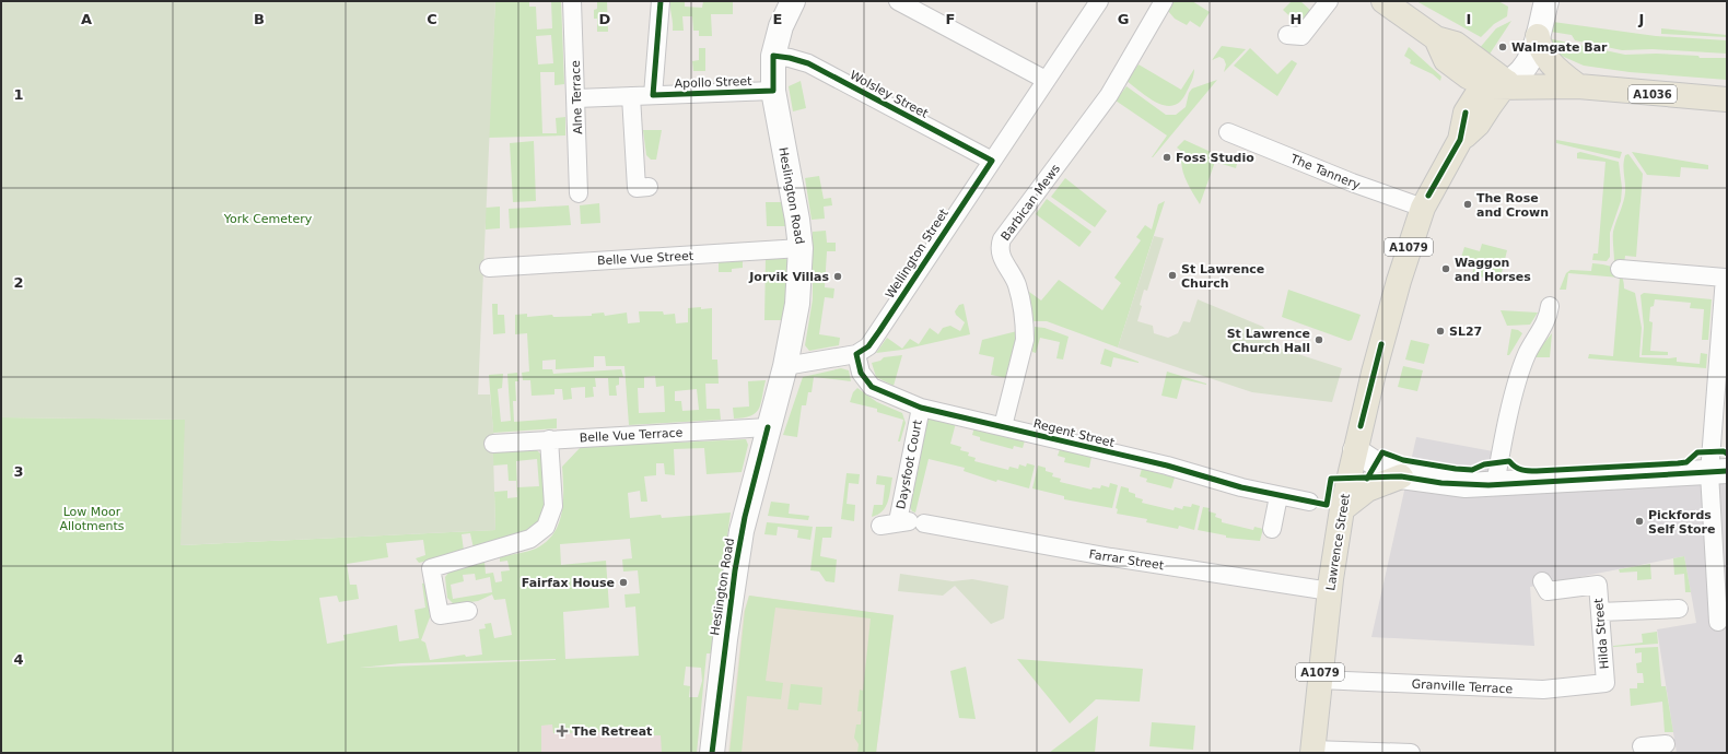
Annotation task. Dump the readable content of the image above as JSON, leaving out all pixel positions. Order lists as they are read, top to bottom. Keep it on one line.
{"streets":{"main road":["A1036","A1079","Lawrence Street"],"street":["Apollo Street","Wolsley Street","Alne Terrace","The Tannery","Heslington Road","Barbican Mews","Wellington Street","Belle Vue Street","Regent Street","Belle Vue Terrace","Daysfoot Court","Farrar Street","Hilda Street","Granville Terrace"]},"crossings":[["Apollo Street","Alne Terrace"],["Apollo Street","Heslington Road"],["Wolsley Street","Heslington Road"],["Wolsley Street","Wellington Street"],["A1036","Lawrence Street"],["The Tannery","Lawrence Street"],["Heslington Road","Belle Vue Street"],["Heslington Road","Belle Vue Terrace"],["Barbican Mews","Regent Street"],["Wellington Street","Regent Street"],["Regent Street","Daysfoot Court"],["Daysfoot Court","Farrar Street"],["Lawrence Street","Farrar Street"],["Lawrence Street","Granville Terrace"],["Hilda Street","Granville Terrace"]],"parks":["York Cemetery","Low Moor Allotments"],"places":{"other":["Walmgate Bar","Foss Studio","The Rose and Crown","Waggon and Horses","St Lawrence Church","Jorvik Villas","SL27","St Lawrence Church Hall","Pickfords Self Store","Fairfax House"],"health":["The Retreat"]},"grid":{"columns":["A","B","C","D","E","F","G","H","I","J"],"rows":["1","2","3","4"]}}
